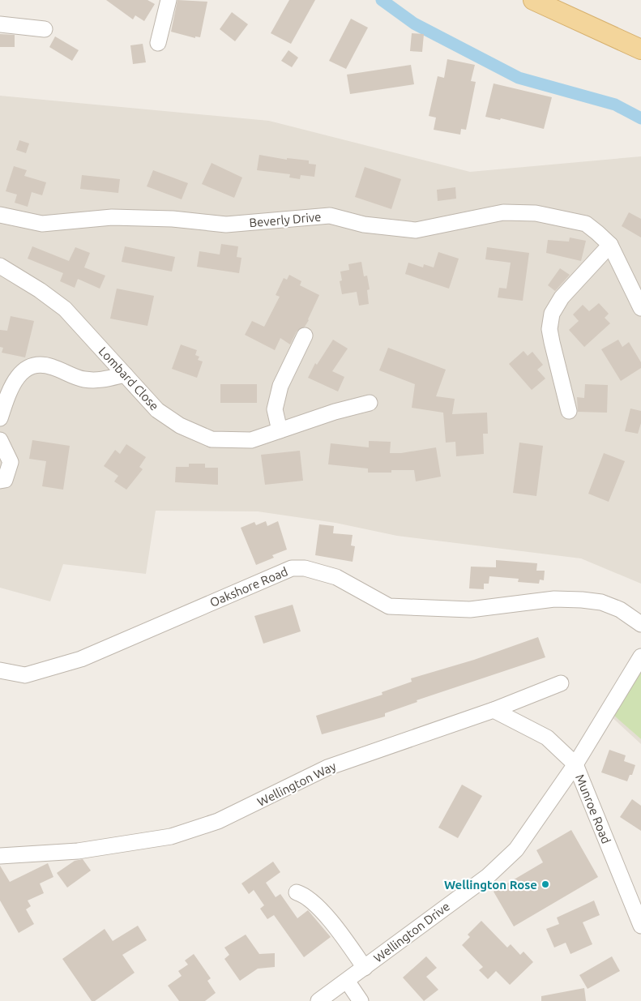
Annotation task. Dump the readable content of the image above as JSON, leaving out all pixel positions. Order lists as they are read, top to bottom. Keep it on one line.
{"streets":{"street":["Beverly Drive","Lombard Close","Oakshore Road","Wellington Way","Munroe Road","Wellington Drive"]},"crossings":[["Munroe Road","Wellington Drive"]],"places":["Wellington Rose"]}
